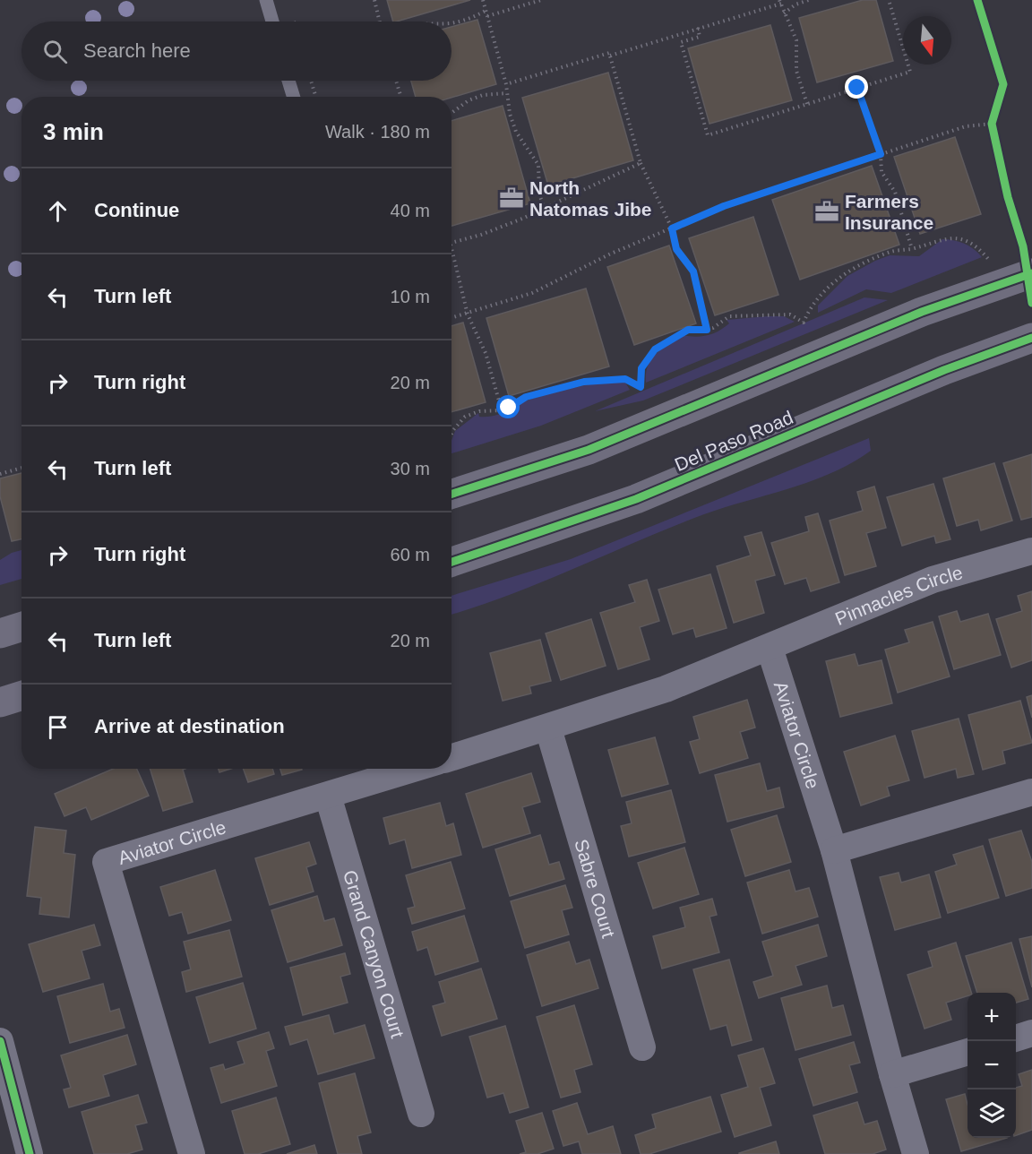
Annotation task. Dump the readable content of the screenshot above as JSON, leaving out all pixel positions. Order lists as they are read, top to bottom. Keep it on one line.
{"streets":{"main road":["Del Paso Road"],"street":["Pinnacles Circle","Aviator Circle","Sabre Court","Grand Canyon Court"]},"crossings":[["Pinnacles Circle","Aviator Circle"],["Aviator Circle","Grand Canyon Court"]],"places":{"office":["North Natomas Jibe","Farmers Insurance"]},"north":"bottom","page":{"search":"Search here","heading":["3 min","Walk · 180 m"],"list":[["Continue","40 m"],["Turn left","10 m"],["Turn right","20 m"],["Turn left","30 m"],["Turn right","60 m"],["Turn left","20 m"],"Arrive at destination"],"map_buttons":["+","−"]}}
